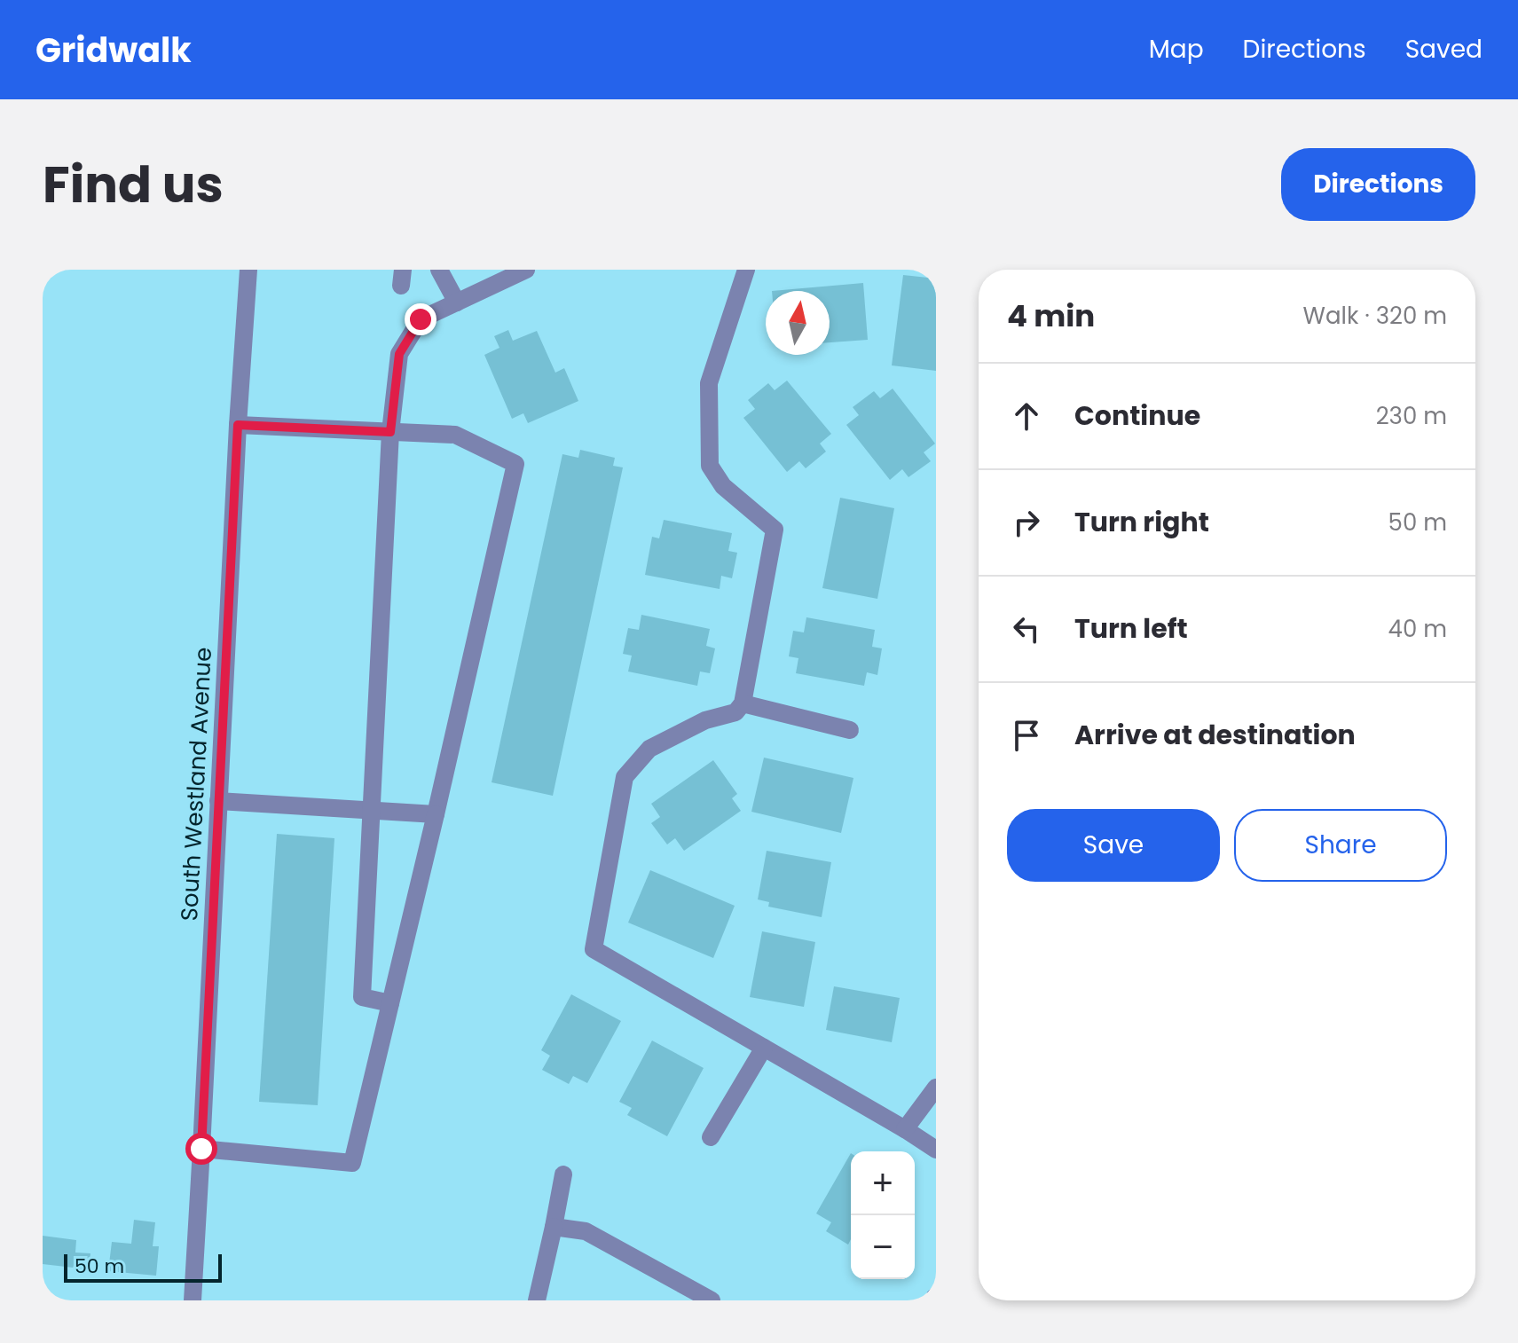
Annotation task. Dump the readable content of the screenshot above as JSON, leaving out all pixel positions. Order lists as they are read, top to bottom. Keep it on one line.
{"streets":{"street":["South Westland Avenue"]},"scale_bar":"50 m","north":"top","page":{"header":"Gridwalk","nav":["Map","Directions","Saved"],"title":"Find us","buttons":["Directions",["Save","Share"]],"heading":["4 min","Walk · 320 m"],"list":[["Continue","230 m"],["Turn right","50 m"],["Turn left","40 m"],"Arrive at destination"],"map_buttons":["+","−"],"scale":"50 m"}}
